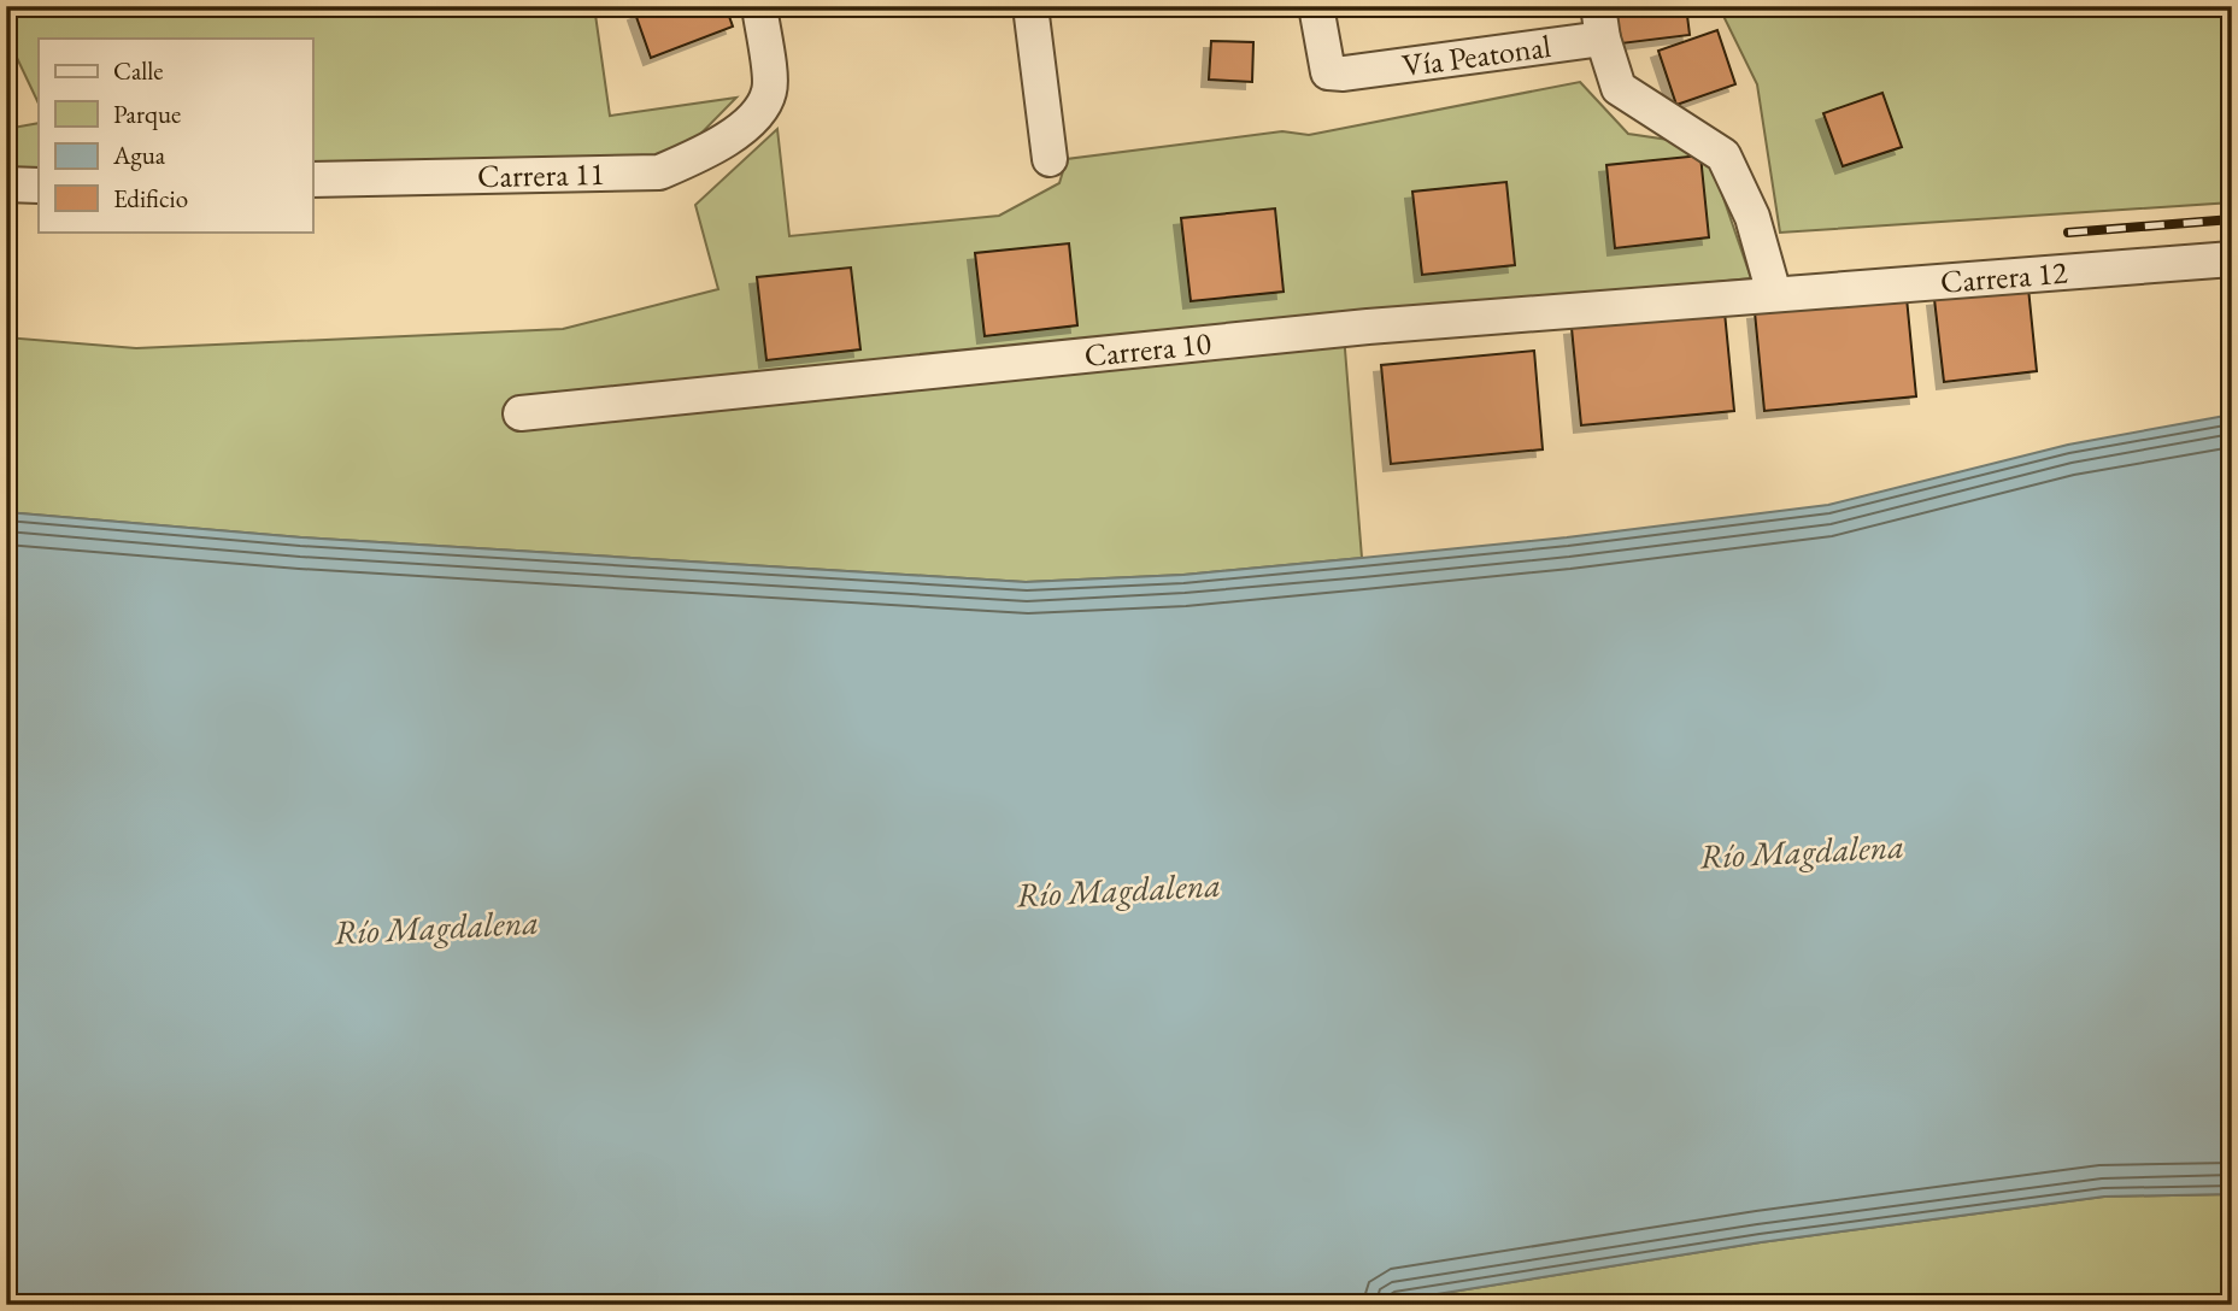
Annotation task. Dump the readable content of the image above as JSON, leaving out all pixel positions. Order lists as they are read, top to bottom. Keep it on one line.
{"streets":{"street":["Vía Peatonal","Carrera 11","Carrera 12","Carrera 10"]},"crossings":[["Vía Peatonal","Carrera 12"],["Vía Peatonal","Carrera 10"],["Carrera 12","Carrera 10"]],"water":["Río Magdalena"],"legend":["Calle","Parque","Agua","Edificio"]}
